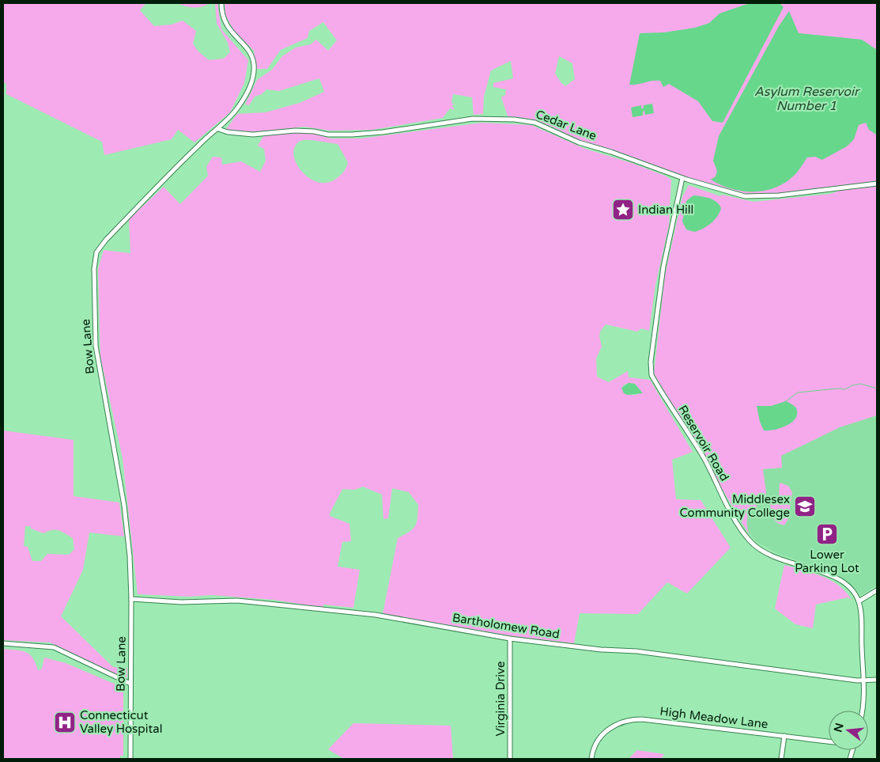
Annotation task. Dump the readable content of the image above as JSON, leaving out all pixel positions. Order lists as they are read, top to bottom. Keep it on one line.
{"streets":{"street":["Cedar Lane","Bow Lane","Reservoir Road","Bartholomew Road","Virginia Drive","High Meadow Lane"]},"crossings":[["Cedar Lane","Bow Lane"],["Cedar Lane","Reservoir Road"],["Bow Lane","Bartholomew Road"],["Bartholomew Road","Virginia Drive"]],"water":["Asylum Reservoir Number 1"],"places":{"place":["Indian Hill"],"school or university":["Middlesex Community College"],"parking":["Lower Parking Lot"],"hospital":["Connecticut Valley Hospital"]},"north":"left"}
